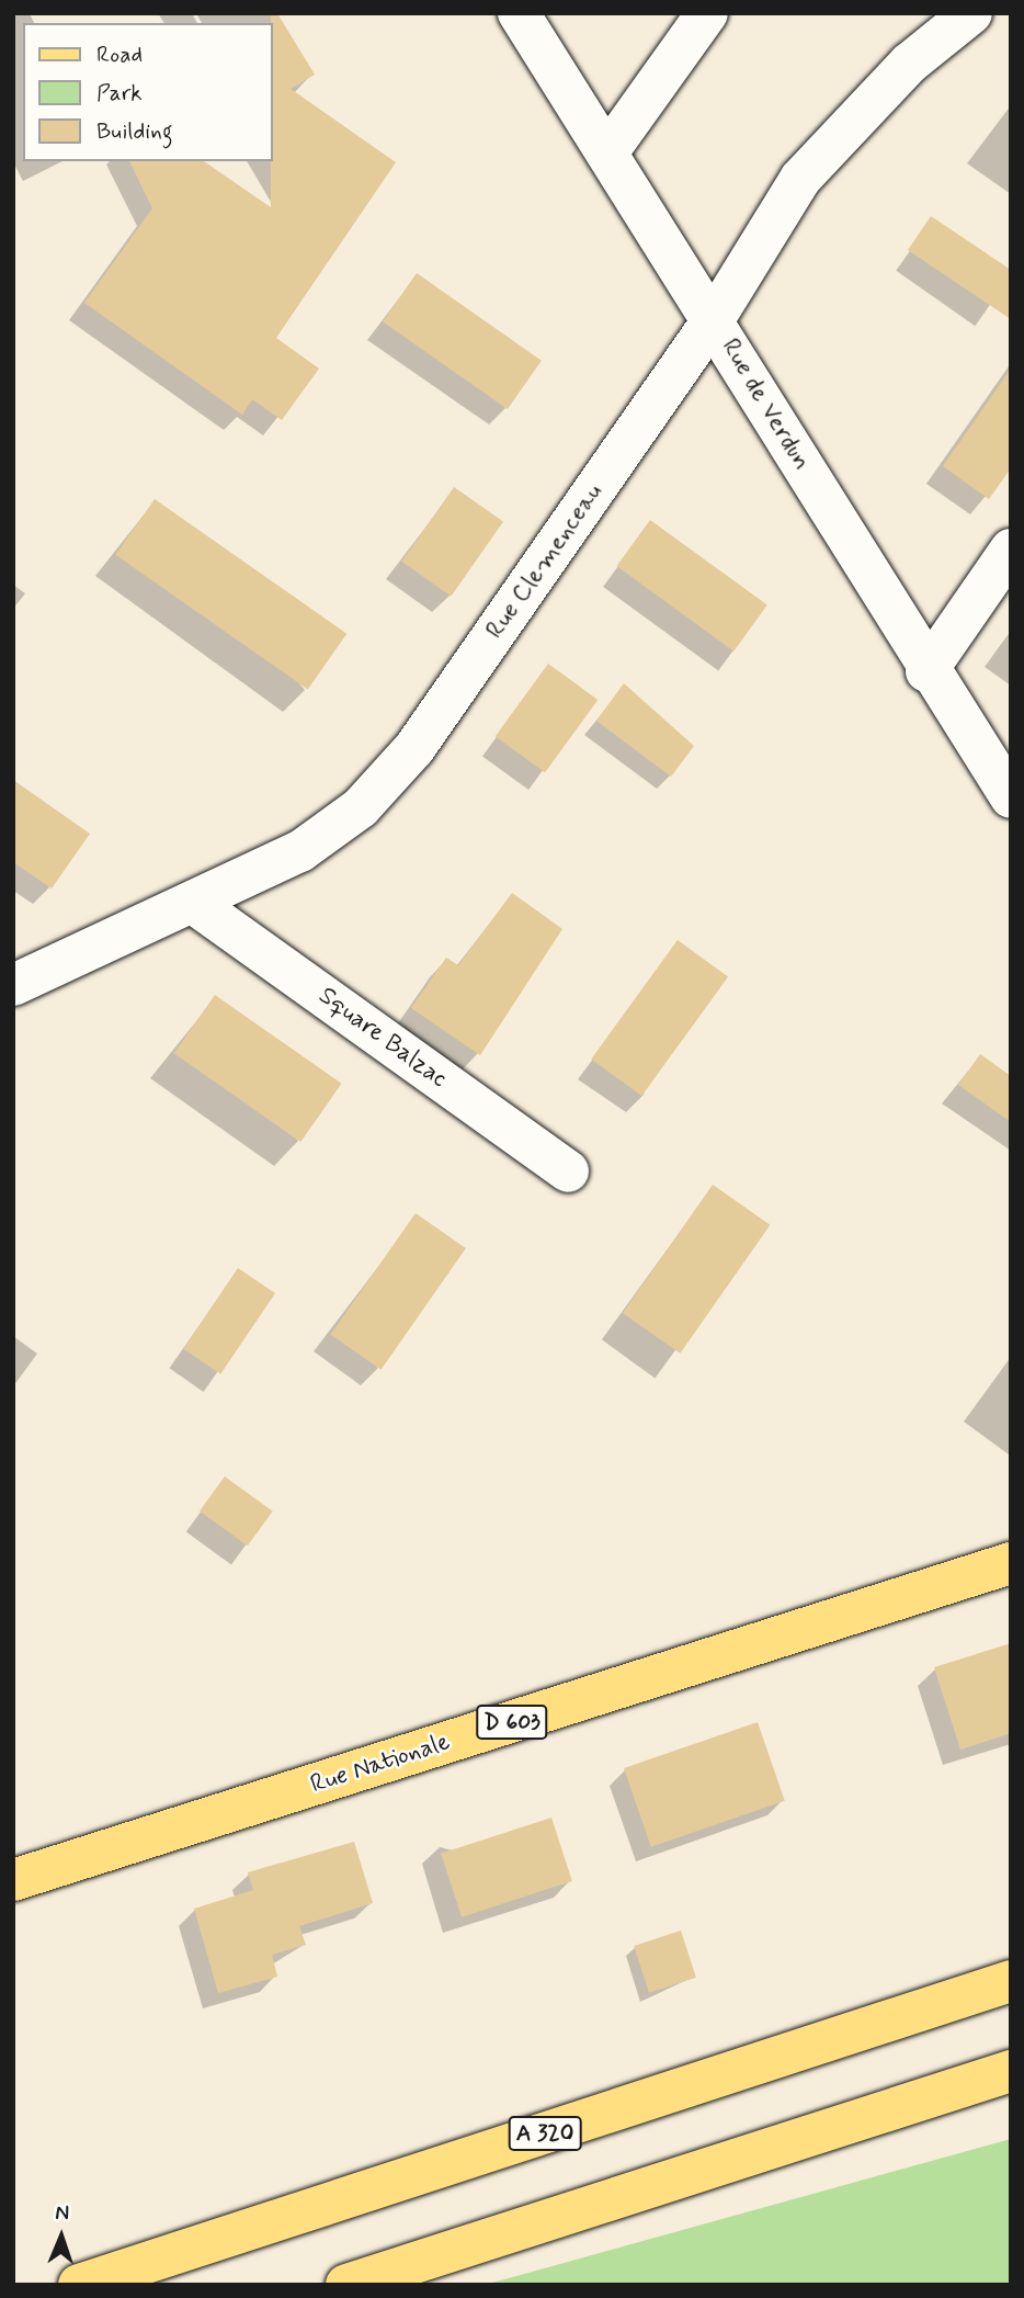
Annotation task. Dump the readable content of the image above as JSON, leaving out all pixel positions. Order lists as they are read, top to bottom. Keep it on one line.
{"streets":{"main road":["D 603","Rue Nationale","A 320"],"street":["Rue de Verdun","Rue Clemenceau","Square Balzac"]},"crossings":[["Rue de Verdun","Rue Clemenceau"],["Rue Clemenceau","Square Balzac"]],"legend":["Road","Park","Building"],"north":"top"}
